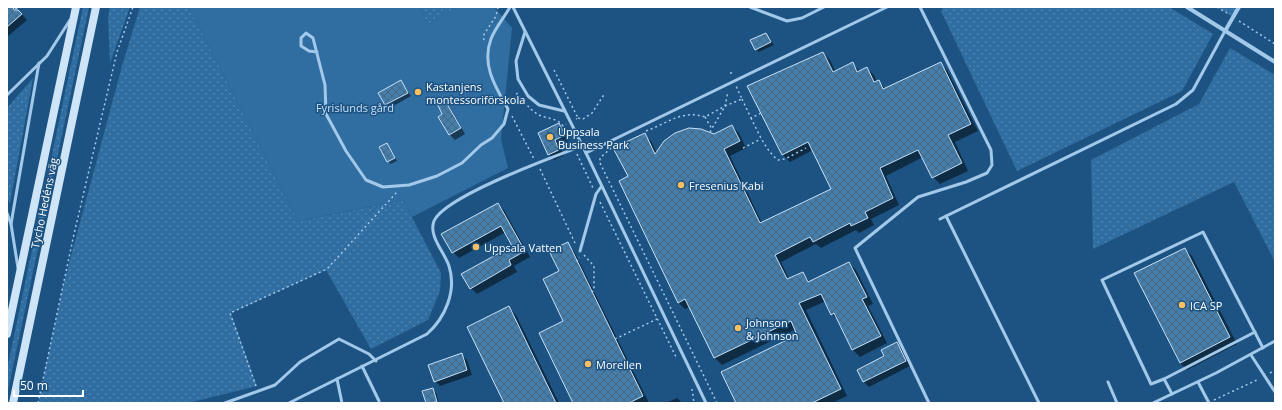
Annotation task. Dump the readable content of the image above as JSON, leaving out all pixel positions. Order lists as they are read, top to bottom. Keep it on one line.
{"streets":{"main road":["Tycho Hedéns väg"]},"parks":["Fyrislunds gård"],"places":["Kastanjens montessoriförskola","Uppsala Business Park","Fresenius Kabi","Uppsala Vatten","ICA SP","Johnson & Johnson","Morellen"],"scale_bar":"50 m"}
